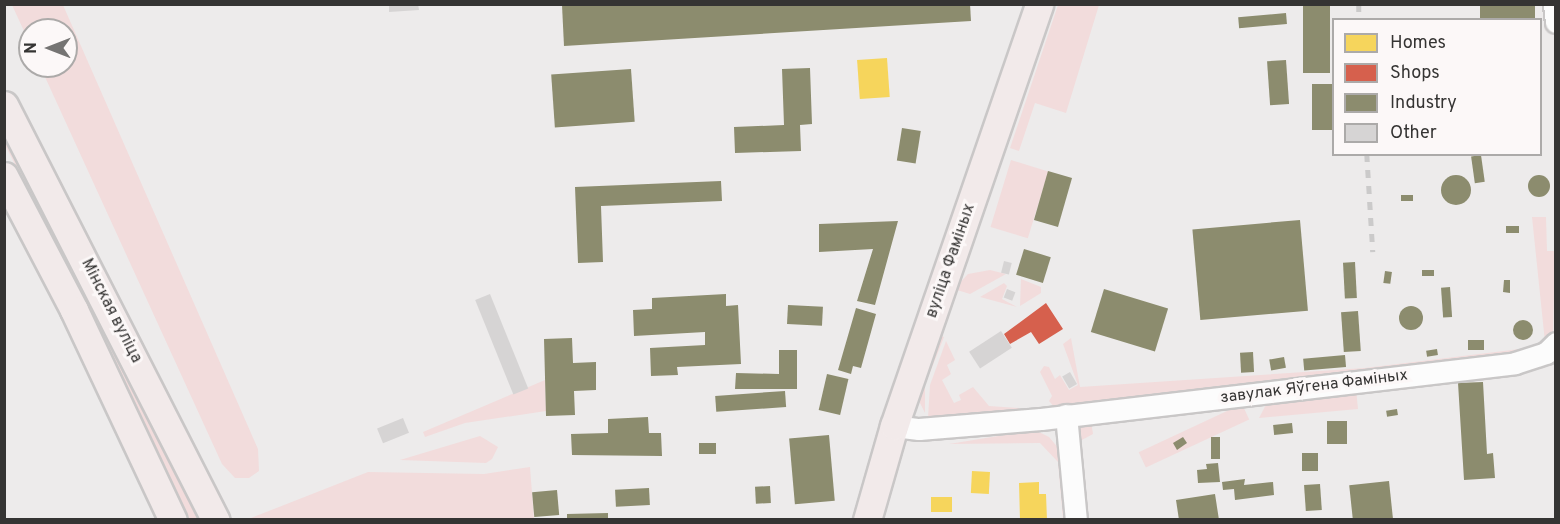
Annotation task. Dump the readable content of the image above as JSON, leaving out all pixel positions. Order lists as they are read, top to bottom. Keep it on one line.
{"streets":{"main road":["вуліца Фаміных","Мінская вуліца"],"street":["завулак Яўгена Фаміных"]},"crossings":[["вуліца Фаміных","завулак Яўгена Фаміных"]],"legend":["Homes","Shops","Industry","Other"],"north":"left"}
